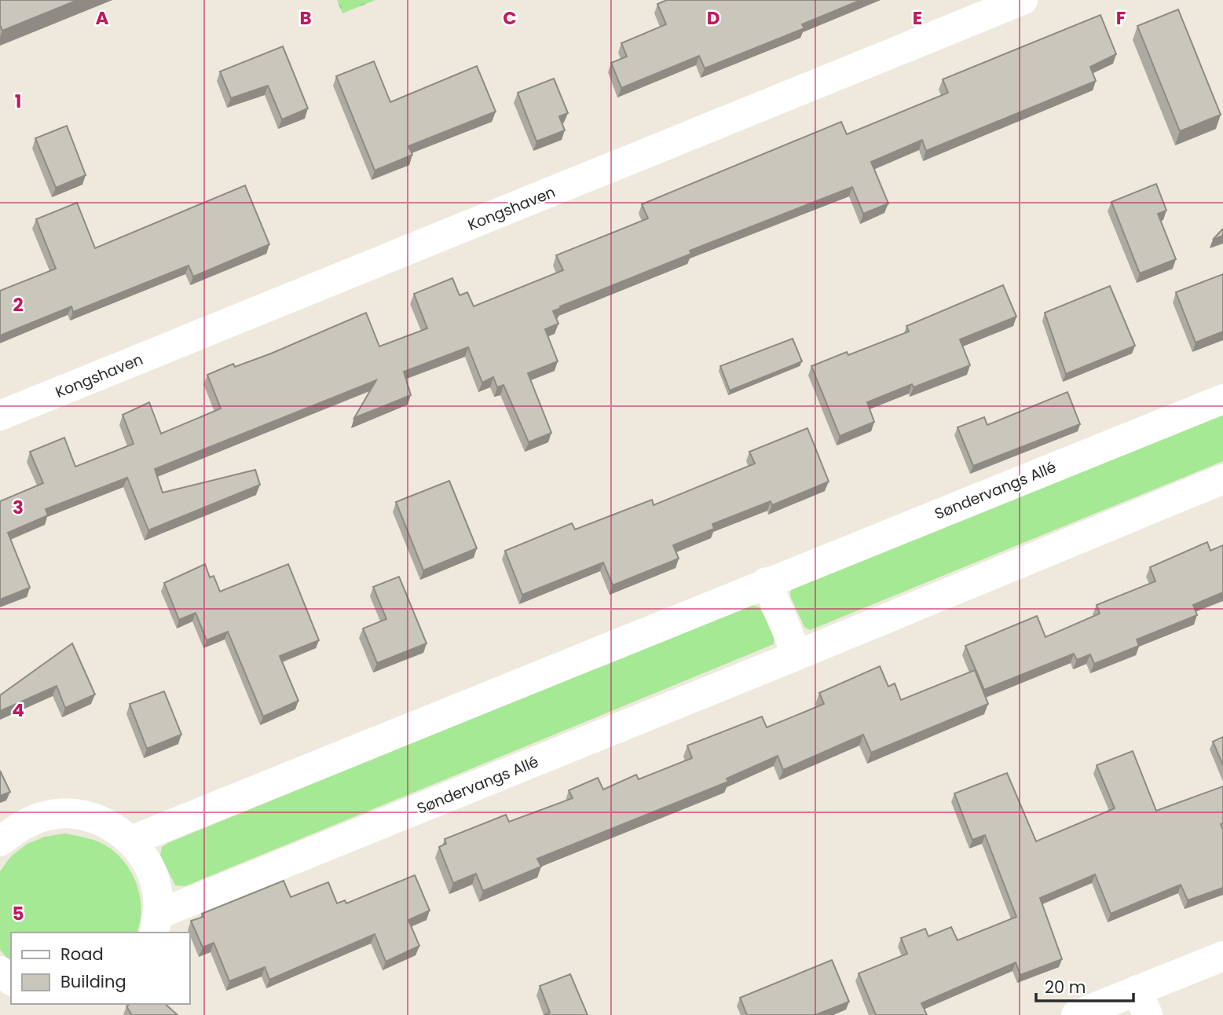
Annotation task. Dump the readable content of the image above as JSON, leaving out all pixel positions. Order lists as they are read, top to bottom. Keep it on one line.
{"streets":{"street":["Kongshaven","Søndervangs Allé"]},"legend":["Road","Building"],"scale_bar":"20 m","grid":{"columns":["A","B","C","D","E","F"],"rows":["1","2","3","4","5"]}}
